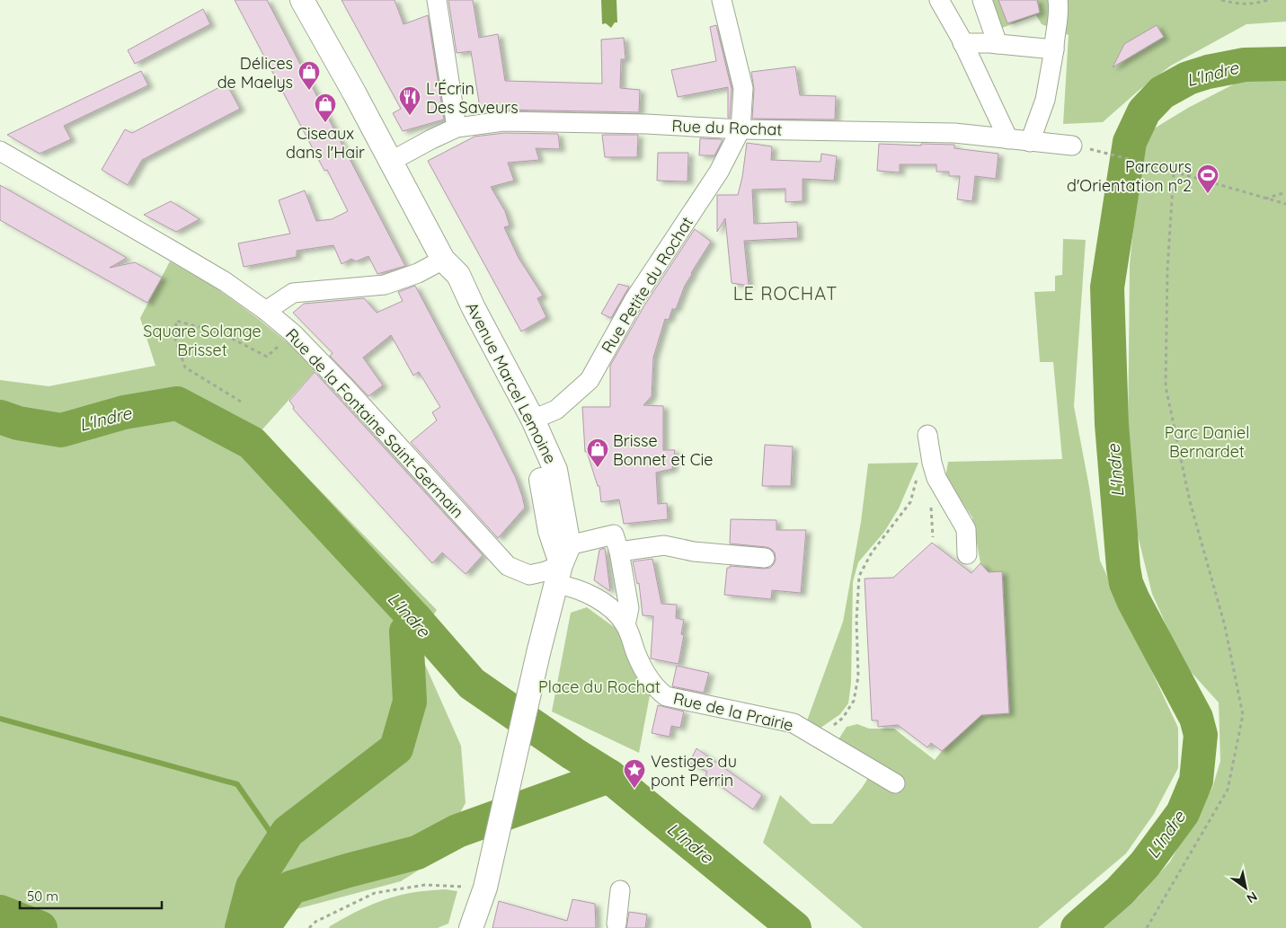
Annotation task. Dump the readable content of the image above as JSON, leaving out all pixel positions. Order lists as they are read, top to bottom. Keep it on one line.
{"streets":{"main road":["Avenue Marcel Lemoine"],"street":["Rue du Rochat","Rue Petite du Rochat","Rue de la Fontaine Saint-Germain","Rue de la Prairie"]},"crossings":[["Rue du Rochat","Rue Petite du Rochat"],["Rue du Rochat","Avenue Marcel Lemoine"],["Rue Petite du Rochat","Avenue Marcel Lemoine"],["Avenue Marcel Lemoine","Rue de la Fontaine Saint-Germain"],["Avenue Marcel Lemoine","Rue de la Prairie"],["Rue de la Fontaine Saint-Germain","Rue de la Prairie"]],"districts":["LE ROCHAT"],"water":["L'Indre"],"parks":["Square Solange Brisset","Parc Daniel Bernardet","Place du Rochat"],"places":{"shop":["Délices de Maelys","Ciseaux dans l'Hair","Brisse Bonnet et Cie"],"restaurant":["L'Écrin Des Saveurs"],"sports":["Parcours d'Orientation n°2"],"place":["Vestiges du pont Perrin"]},"scale_bar":"50 m","north":"bottom right"}
